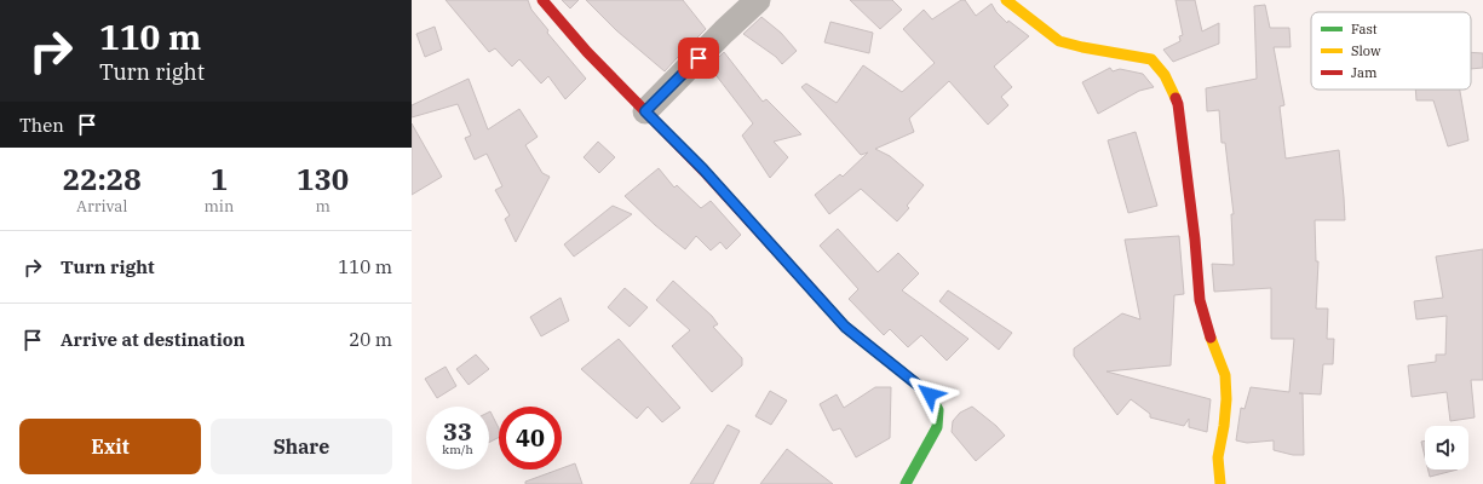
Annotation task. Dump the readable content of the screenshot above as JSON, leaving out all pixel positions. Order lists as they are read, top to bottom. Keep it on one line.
{"legend":["Fast","Slow","Jam"],"page":{"turn":["110 m","Turn right"],"then":"Then","eta":["22:28","Arrival","1","min","130","m"],"list":[{"name":"Turn right","value":"110 m"},{"name":"Arrive at destination","value":"20 m"}],"speed":"33 km/h","limit":"40","buttons":["Exit","Share"]}}
